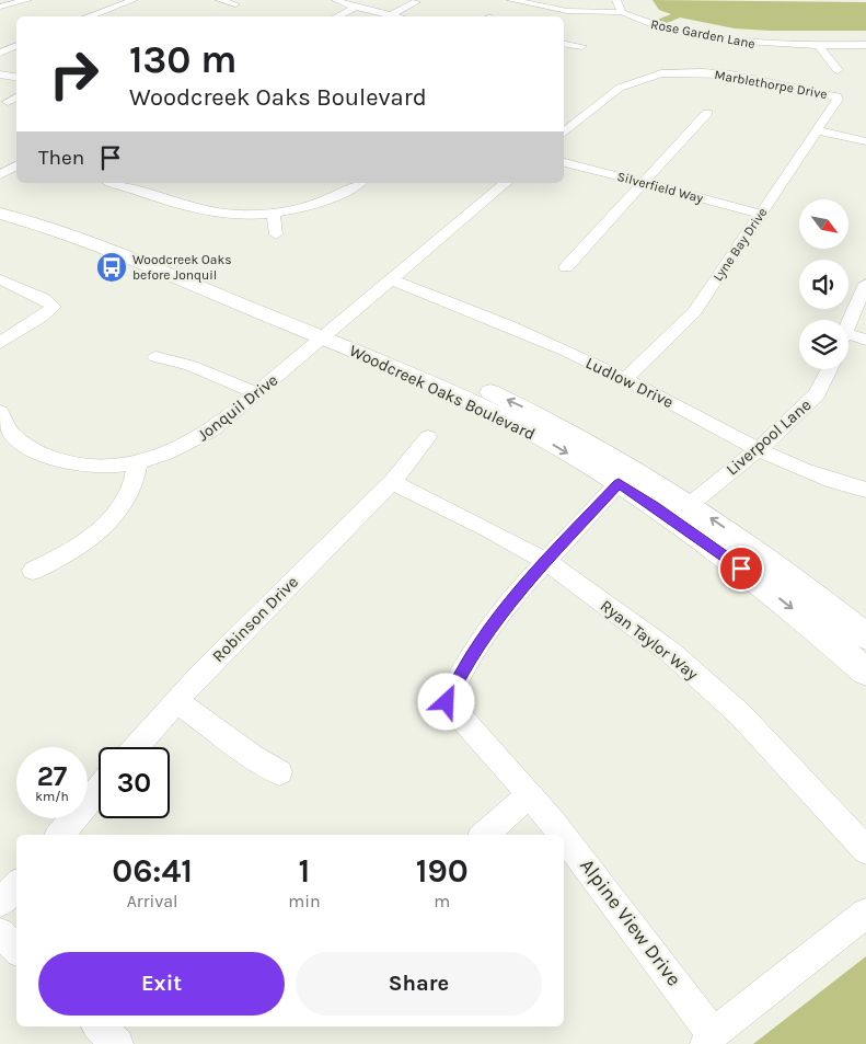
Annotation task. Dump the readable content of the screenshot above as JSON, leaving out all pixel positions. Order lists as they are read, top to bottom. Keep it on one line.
{"streets":{"main road":["Woodcreek Oaks Boulevard"],"street":["Rose Garden Lane","Marblethorpe Drive","Silverfield Way","Lyne Bay Drive","Ludlow Drive","Jonquil Drive","Liverpool Lane","Robinson Drive","Ryan Taylor Way","Alpine View Drive"]},"crossings":[["Marblethorpe Drive","Lyne Bay Drive"],["Silverfield Way","Lyne Bay Drive"],["Lyne Bay Drive","Ludlow Drive"],["Ludlow Drive","Liverpool Lane"],["Woodcreek Oaks Boulevard","Jonquil Drive"],["Woodcreek Oaks Boulevard","Liverpool Lane"],["Woodcreek Oaks Boulevard","Alpine View Drive"],["Robinson Drive","Ryan Taylor Way"],["Ryan Taylor Way","Alpine View Drive"]],"places":{"bus stop":["Woodcreek Oaks before Jonquil"]},"north":"bottom right","page":{"turn":["130 m","Woodcreek Oaks Boulevard"],"then":"Then","speed":"27 km/h","limit":"30","eta":["06:41","Arrival","1","min","190","m"],"buttons":["Exit","Share"]}}
